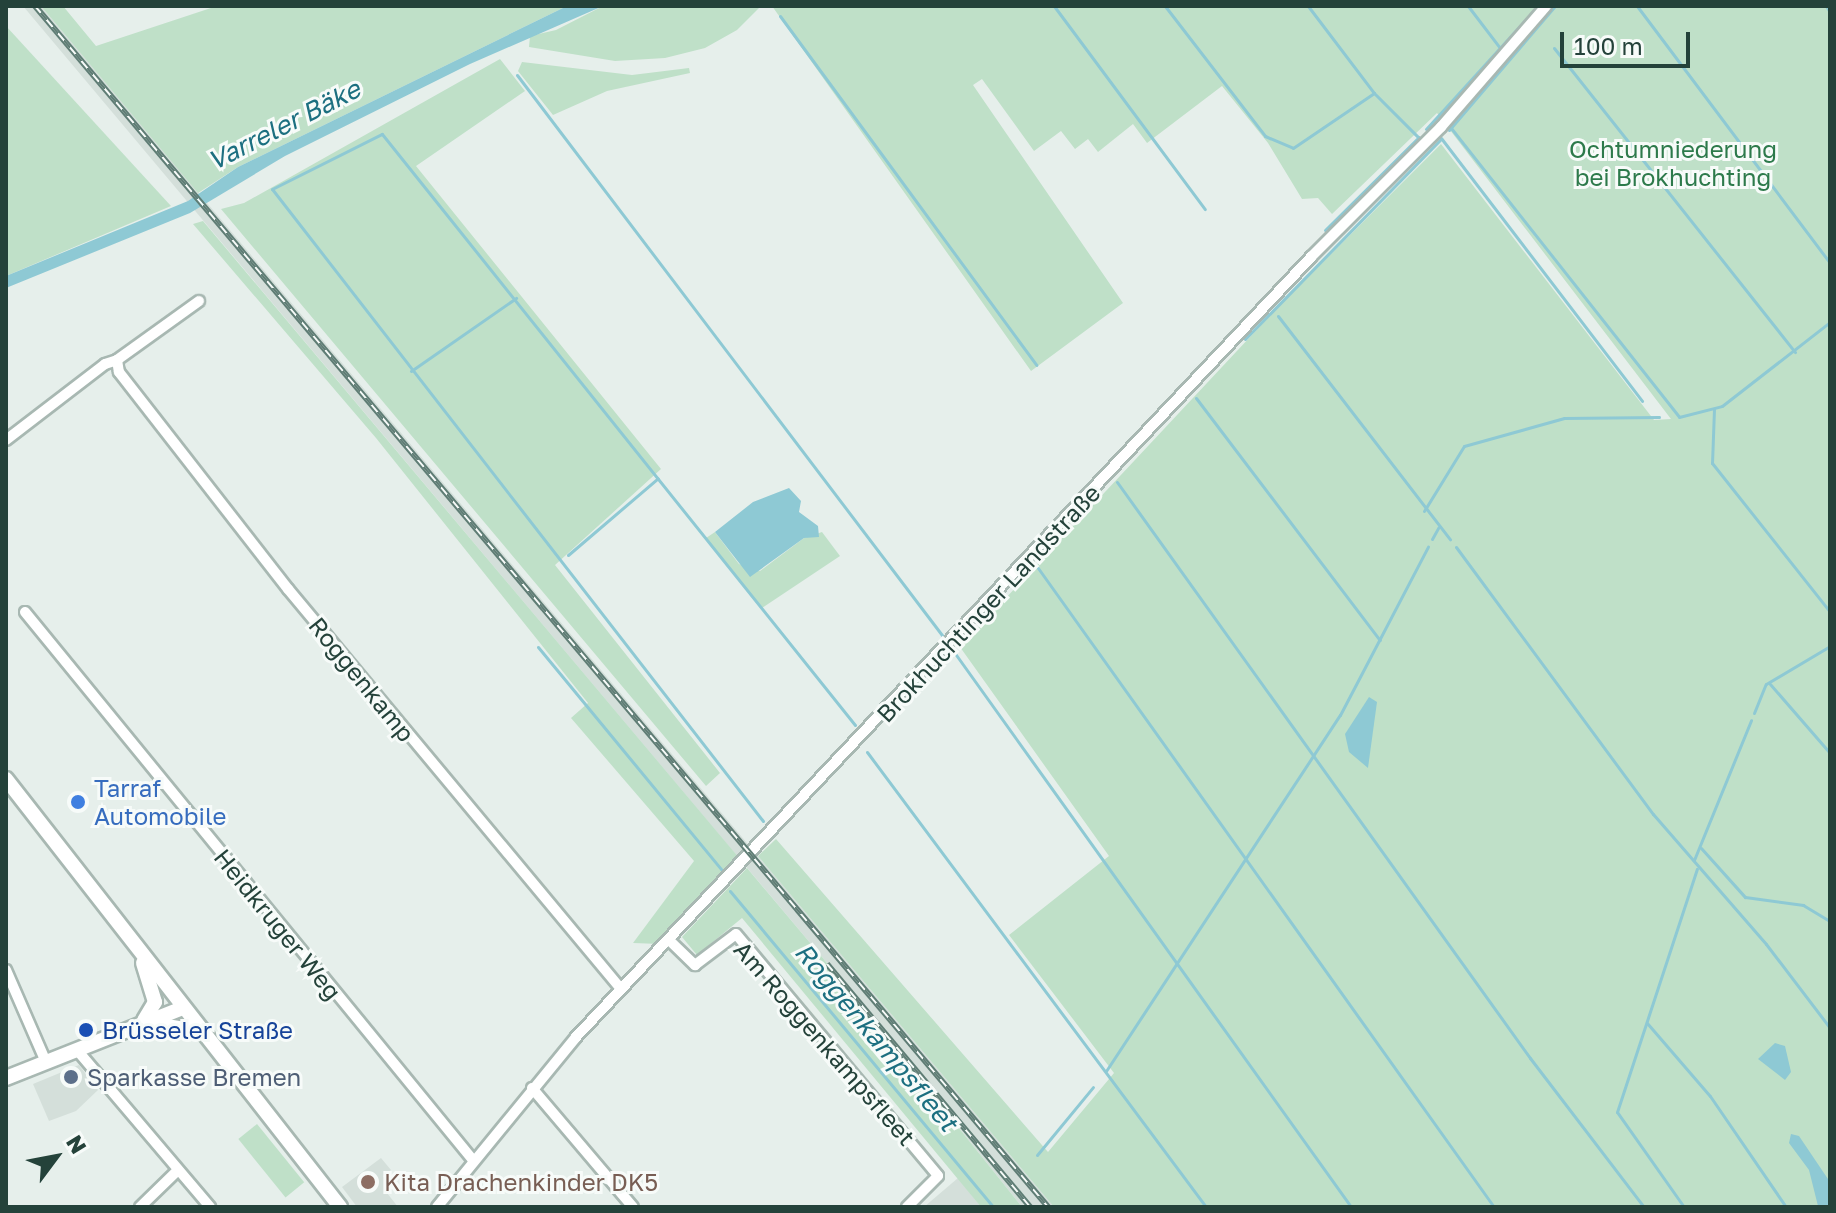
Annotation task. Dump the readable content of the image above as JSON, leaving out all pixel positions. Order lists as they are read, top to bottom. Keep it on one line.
{"streets":{"street":["Brokhuchtinger Landstraße","Roggenkamp","Heidkruger Weg","Am Roggenkampsfleet"]},"crossings":[["Brokhuchtinger Landstraße","Roggenkamp"],["Brokhuchtinger Landstraße","Heidkruger Weg"],["Brokhuchtinger Landstraße","Am Roggenkampsfleet"]],"water":["Varreler Bäke","Roggenkampsfleet"],"parks":["Ochtumniederung bei Brokhuchting"],"places":["Tarraf Automobile","Brüsseler Straße","Sparkasse Bremen","Kita Drachenkinder DK5"],"scale_bar":"100 m","north":"top right"}
